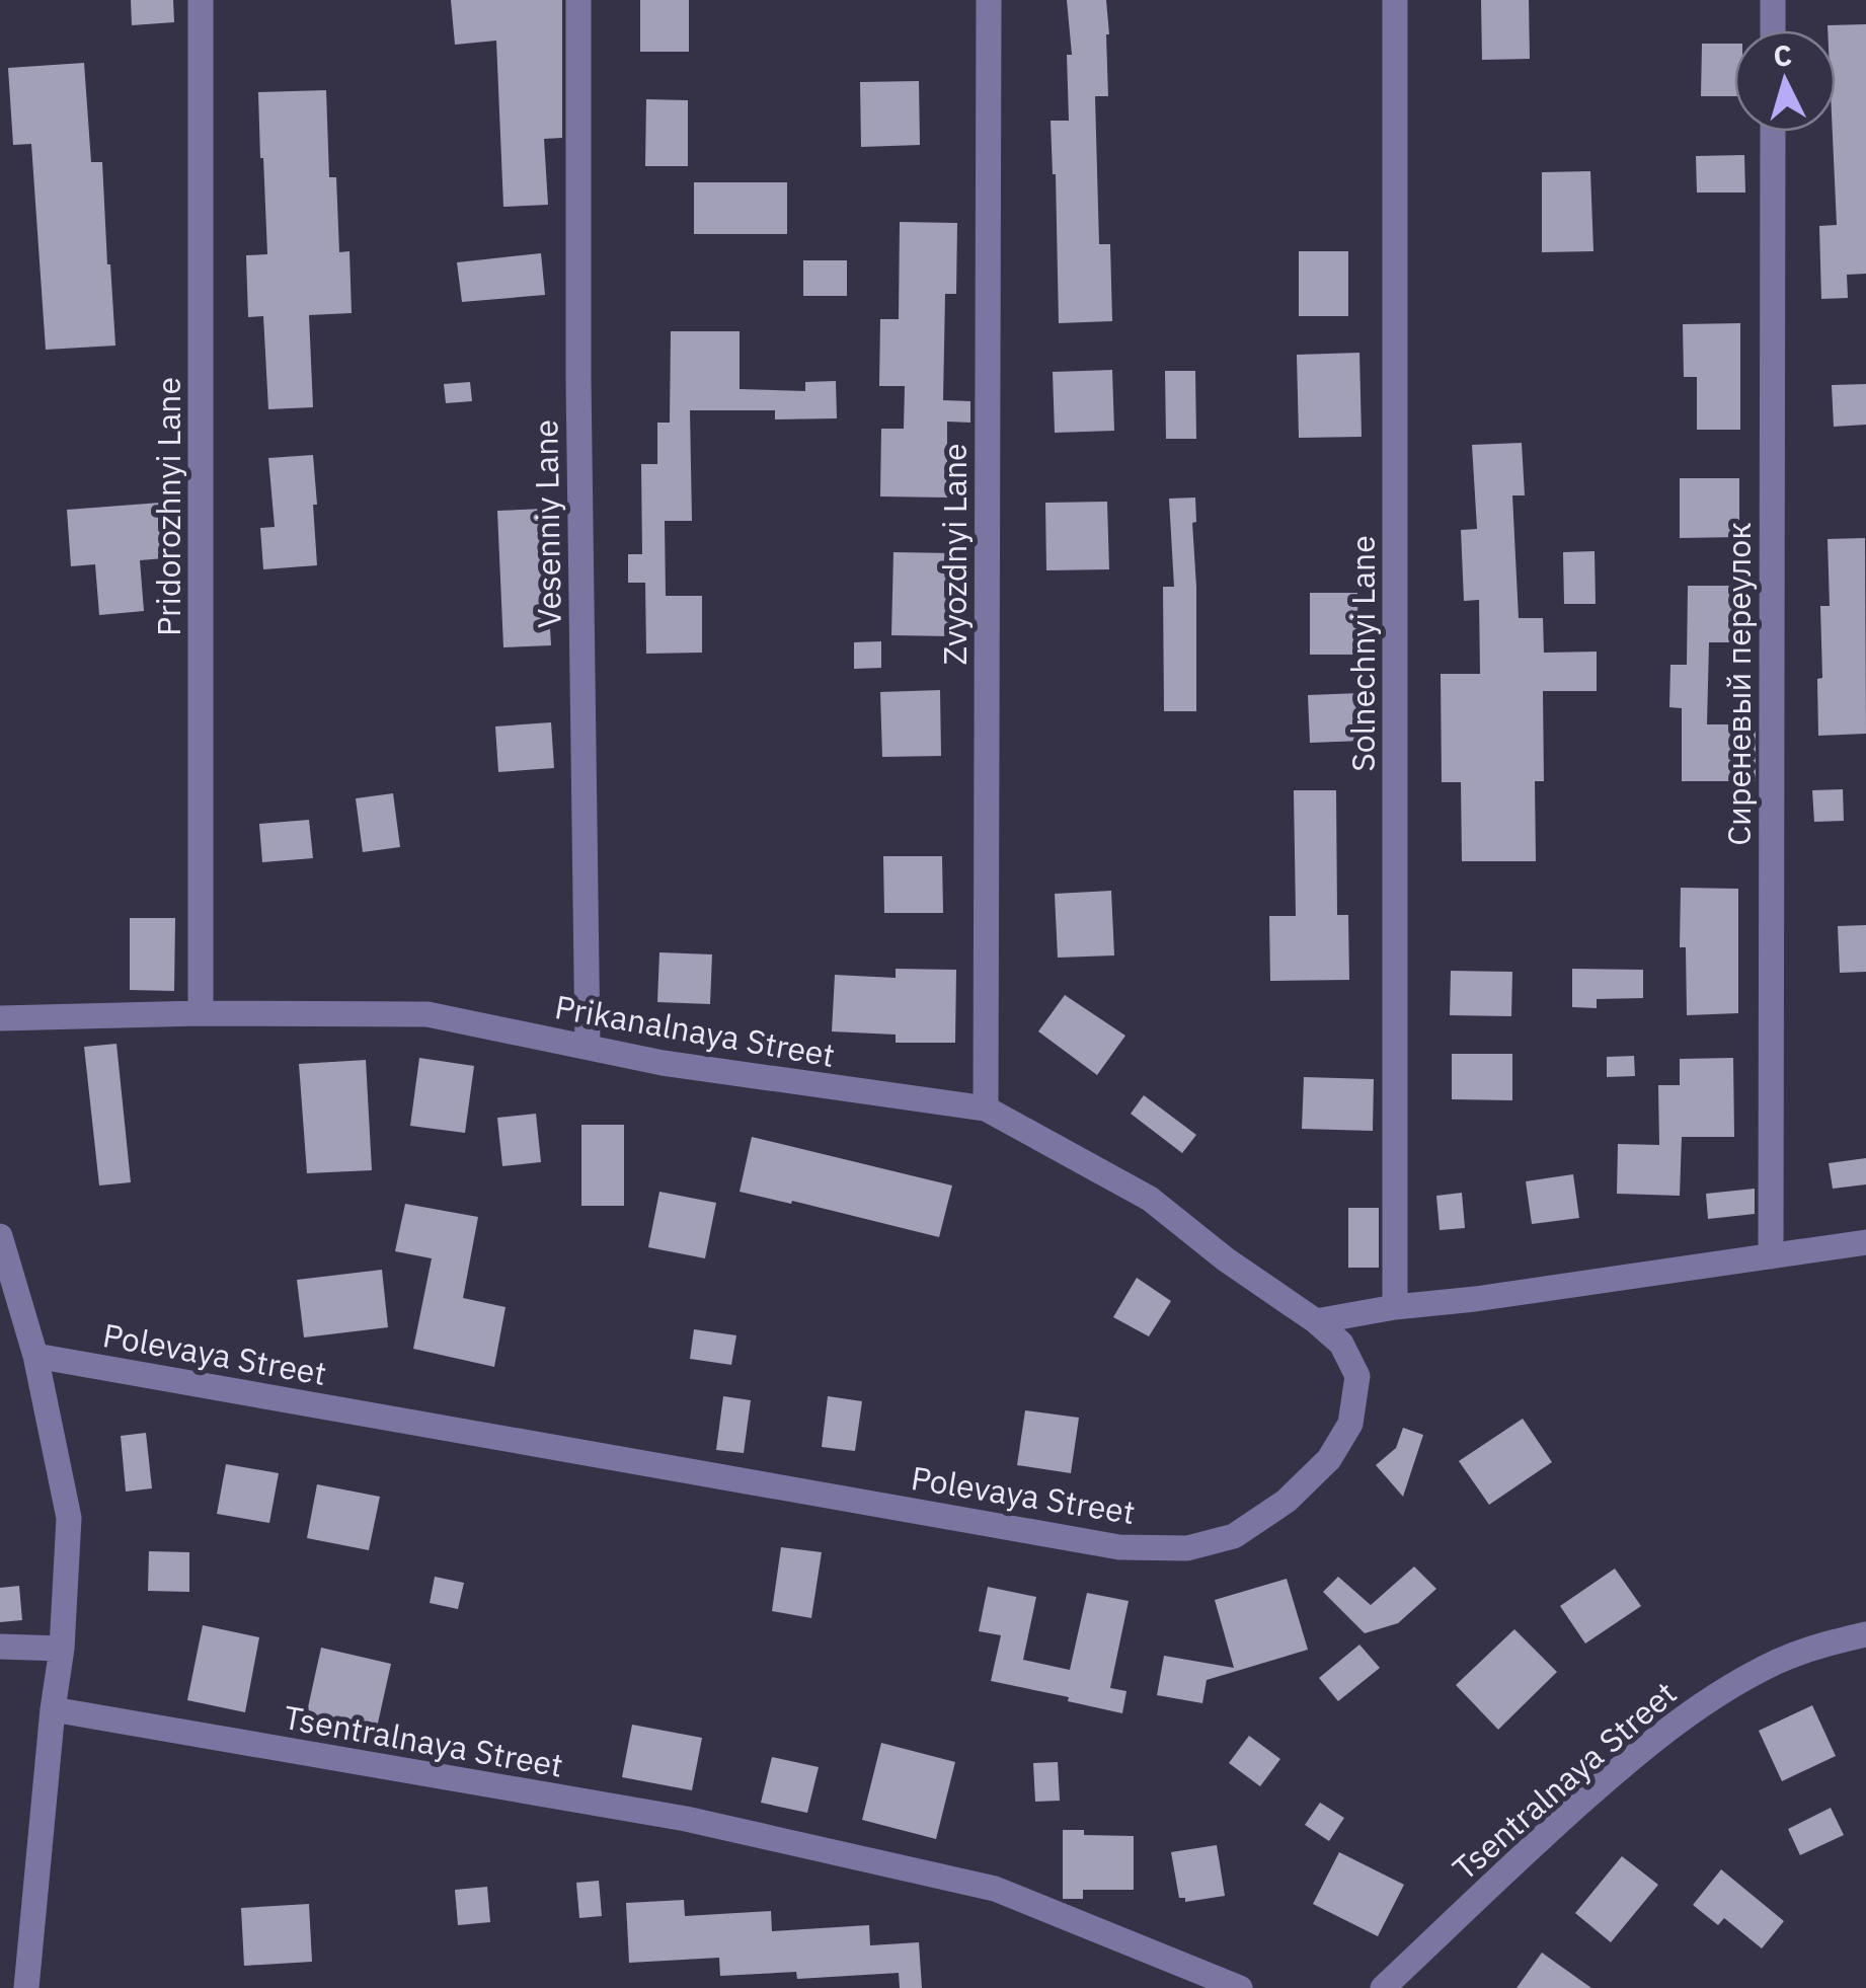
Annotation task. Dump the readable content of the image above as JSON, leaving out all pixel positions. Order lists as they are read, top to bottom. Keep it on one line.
{"streets":{"street":["Pridorozhnyi Lane","Vesenniy Lane","Zvyozdnyi Lane","Solnechnyi Lane","Сиреневый переулок","Prikanalnaya Street","Polevaya Street","Tsentralnaya Street"]},"crossings":[["Pridorozhnyi Lane","Prikanalnaya Street"],["Vesenniy Lane","Prikanalnaya Street"],["Zvyozdnyi Lane","Prikanalnaya Street"],["Prikanalnaya Street","Polevaya Street"]],"north":"top"}
